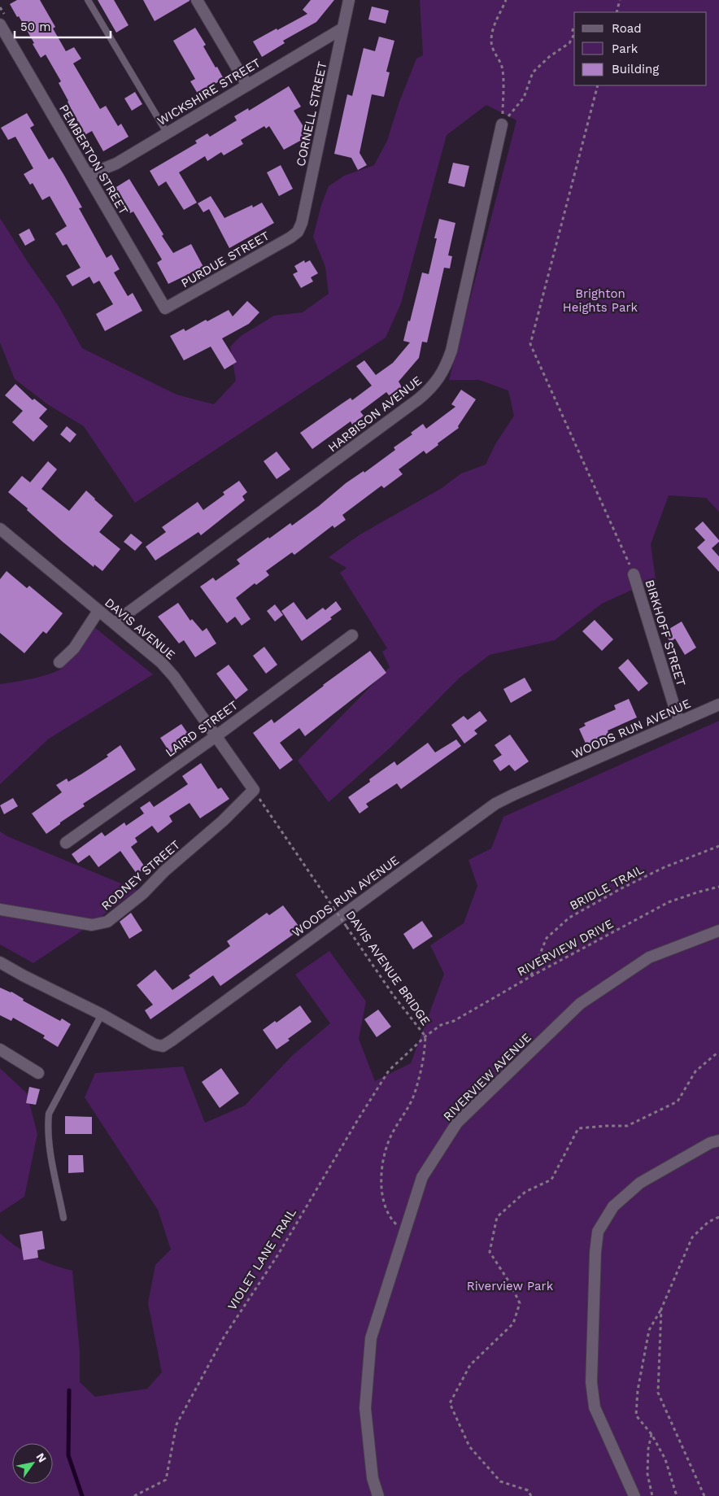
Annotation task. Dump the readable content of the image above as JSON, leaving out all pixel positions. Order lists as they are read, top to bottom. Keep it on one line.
{"streets":{"street":["WICKSHIRE STREET","CORNELL STREET","PEMBERTON STREET","PURDUE STREET","HARBISON AVENUE","DAVIS AVENUE","BIRKHOFF STREET","LAIRD STREET","WOODS RUN AVENUE","RODNEY STREET","RIVERVIEW AVENUE"],"path":["BRIDLE TRAIL","RIVERVIEW DRIVE","DAVIS AVENUE BRIDGE","VIOLET LANE TRAIL"]},"crossings":[["WICKSHIRE STREET","CORNELL STREET"],["WICKSHIRE STREET","PEMBERTON STREET"],["CORNELL STREET","PURDUE STREET"],["PEMBERTON STREET","PURDUE STREET"],["HARBISON AVENUE","DAVIS AVENUE"],["DAVIS AVENUE","LAIRD STREET"],["DAVIS AVENUE","RODNEY STREET"],["DAVIS AVENUE","DAVIS AVENUE BRIDGE"],["BIRKHOFF STREET","WOODS RUN AVENUE"],["RODNEY STREET","DAVIS AVENUE BRIDGE"],["BRIDLE TRAIL","RIVERVIEW DRIVE"],["RIVERVIEW DRIVE","DAVIS AVENUE BRIDGE"],["RIVERVIEW DRIVE","VIOLET LANE TRAIL"],["DAVIS AVENUE BRIDGE","VIOLET LANE TRAIL"]],"parks":["Brighton Heights Park","Riverview Park"],"legend":["Road","Park","Building"],"scale_bar":"50 m","north":"top right"}
